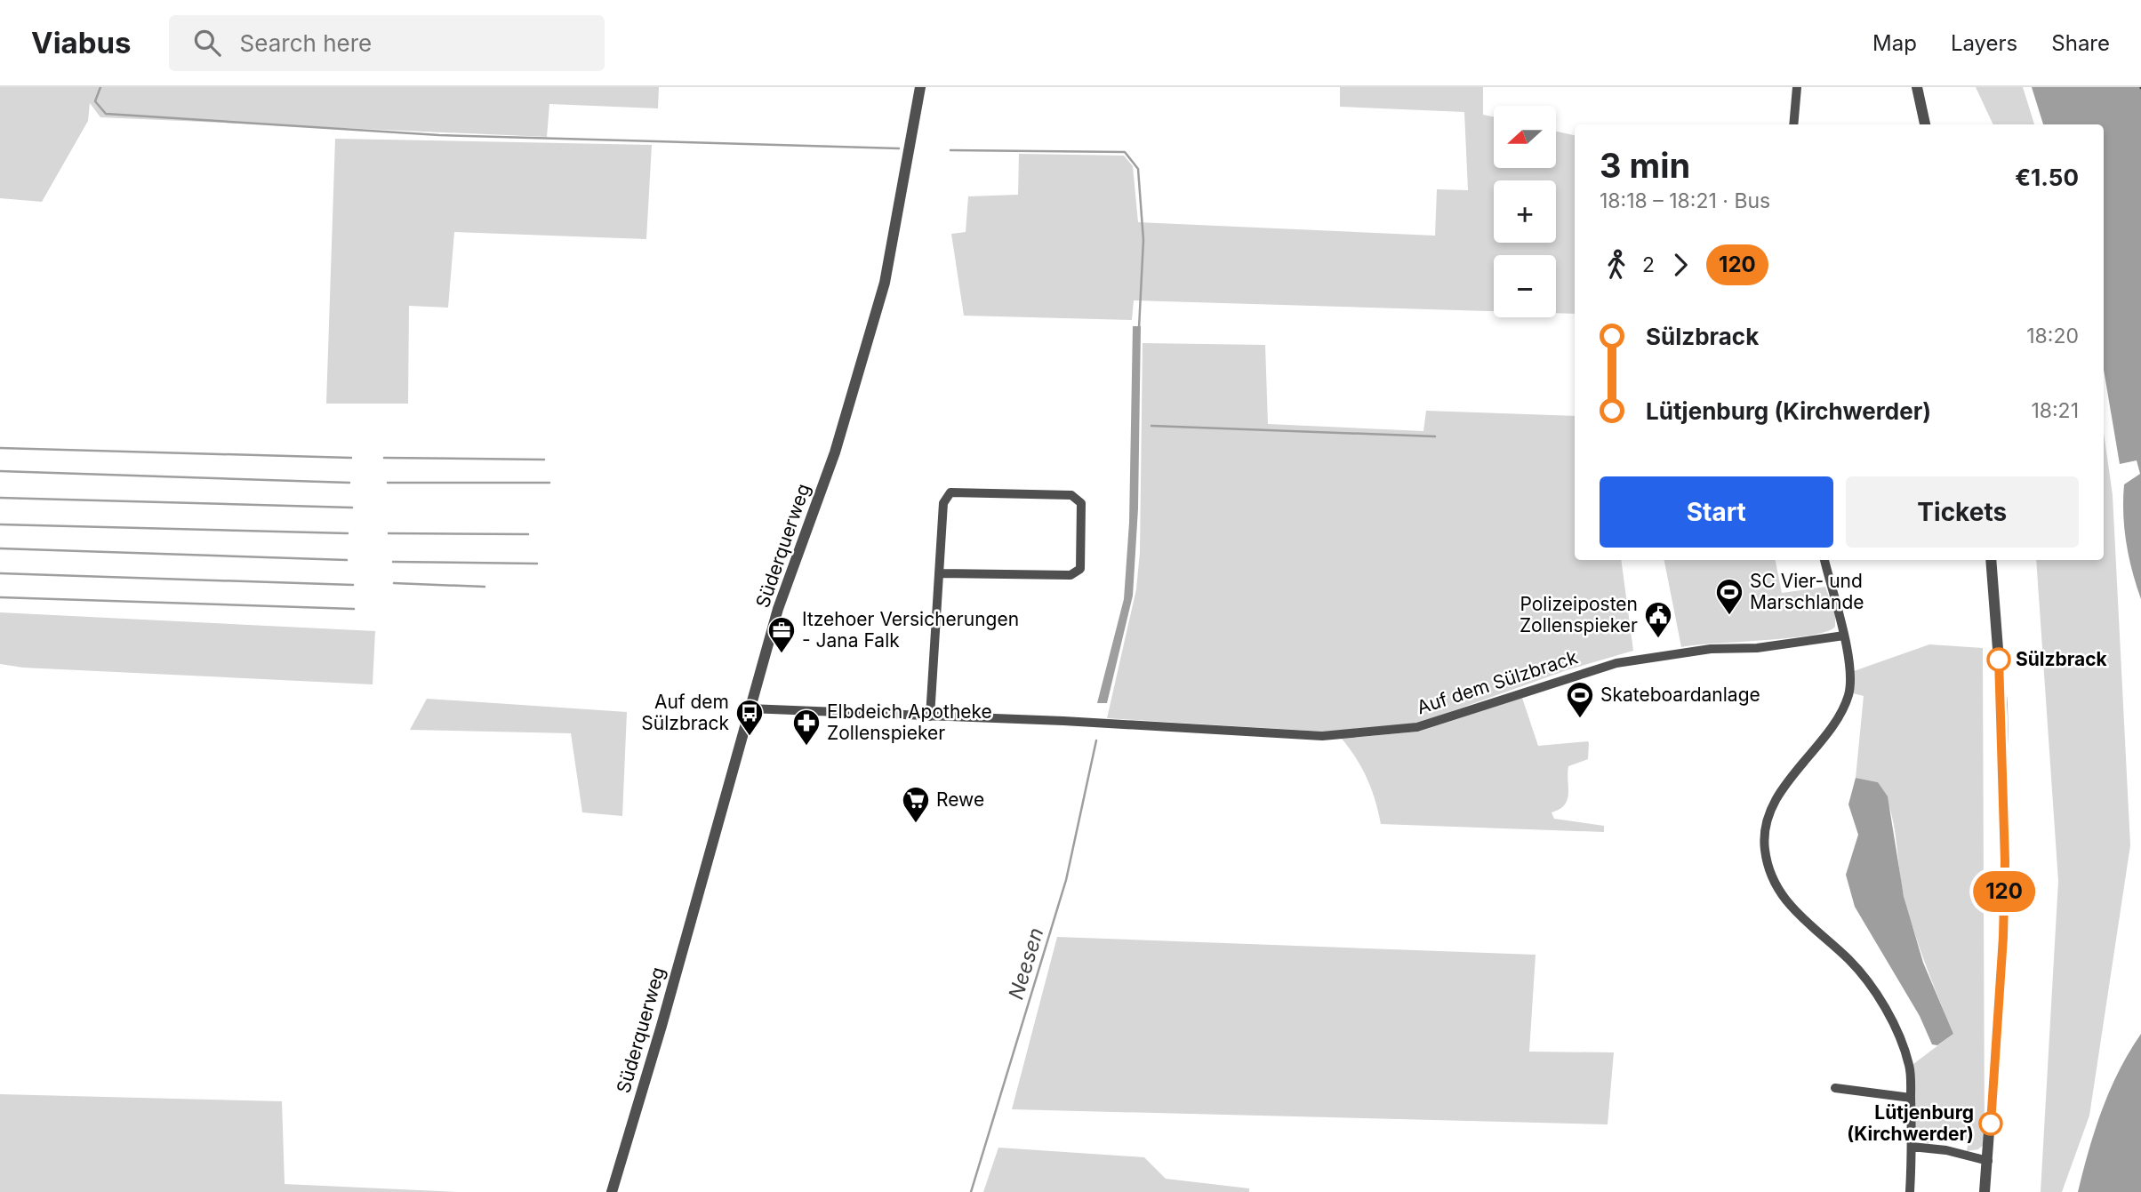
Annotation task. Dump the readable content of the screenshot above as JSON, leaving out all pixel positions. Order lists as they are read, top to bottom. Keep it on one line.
{"streets":{"street":["Süderquerweg","Auf dem Sülzbrack"]},"crossings":[["Süderquerweg","Auf dem Sülzbrack"]],"water":["Neesen"],"places":{"sports":["SC Vier- und Marschlande","Skateboardanlage"],"public building":["Polizeiposten Zollenspieker"],"office":["Itzehoer Versicherungen - Jana Falk"],"other":["Sülzbrack","Lütjenburg (Kirchwerder)"],"bus stop":["Auf dem Sülzbrack"],"pharmacy":["Elbdeich Apotheke Zollenspieker"],"supermarket":["Rewe"]},"lines":["bus line 120"],"north":"left","page":{"header":"Viabus","search":"Search here","nav":["Map","Layers","Share"],"on_map":"120","map_buttons":["+","−"],"heading":["3 min","18:18 – 18:21 · Bus","€1.50"],"legs":["2","120"],"list":[{"name":"Sülzbrack","value":"18:20"},{"name":"Lütjenburg (Kirchwerder)","value":"18:21"}],"buttons":["Start","Tickets"]}}
